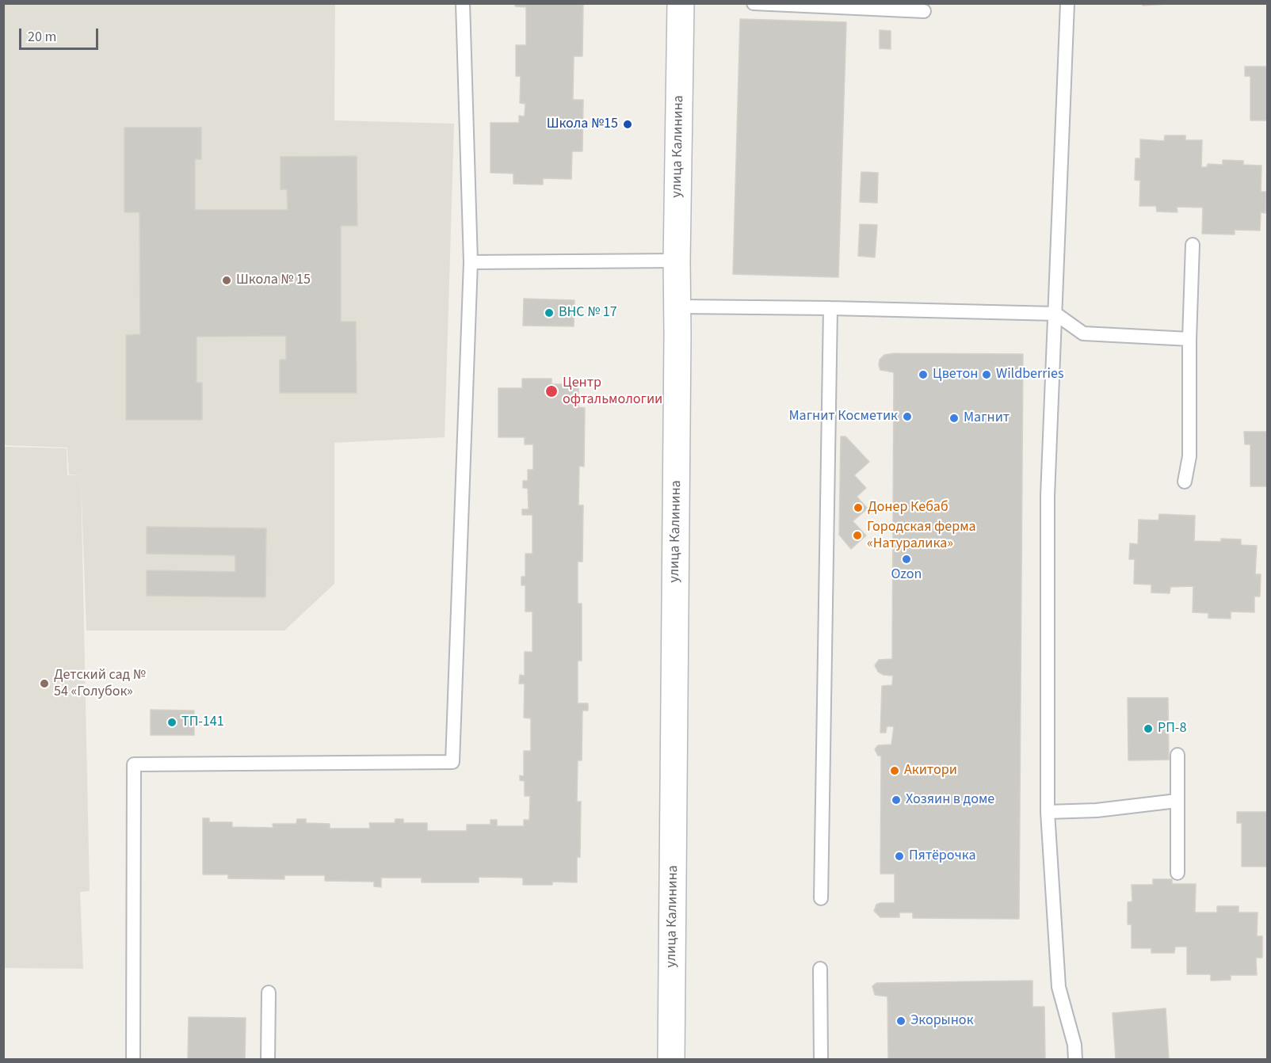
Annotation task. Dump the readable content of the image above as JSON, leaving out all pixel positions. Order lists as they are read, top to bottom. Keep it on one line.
{"streets":{"street":["улица Калинина"]},"places":["Школа №15","Школа № 15","ВНС № 17","Цветон","Wildberries","Центр офтальмологии","Магнит Косметик","Магнит","Донер Кебаб","Городская ферма «Натуралика»","Ozon","Детский сад № 54 «Голубок»","ТП-141","РП-8","Акитори","Хозяин в доме","Пятёрочка","Экорынок"],"scale_bar":"20 m"}
